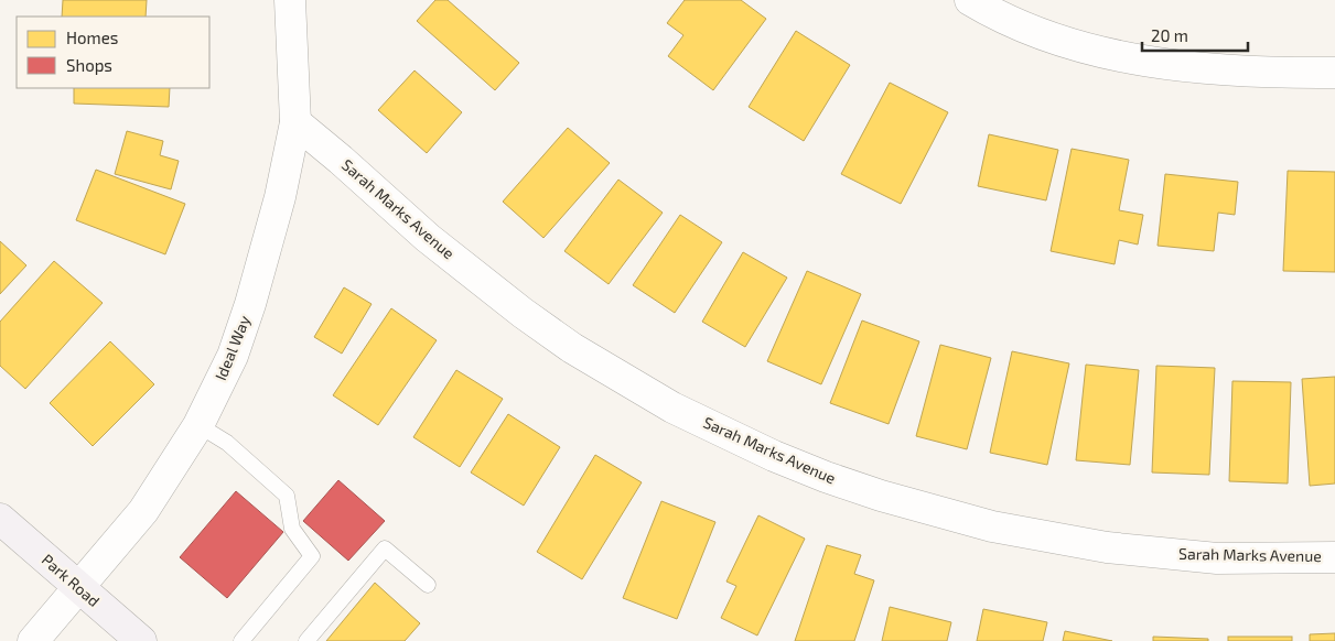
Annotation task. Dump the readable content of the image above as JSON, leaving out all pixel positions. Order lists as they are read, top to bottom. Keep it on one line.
{"streets":{"street":["Sarah Marks Avenue","Ideal Way","Park Road"]},"crossings":[["Sarah Marks Avenue","Ideal Way"],["Ideal Way","Park Road"]],"legend":["Homes","Shops"],"scale_bar":"20 m"}
